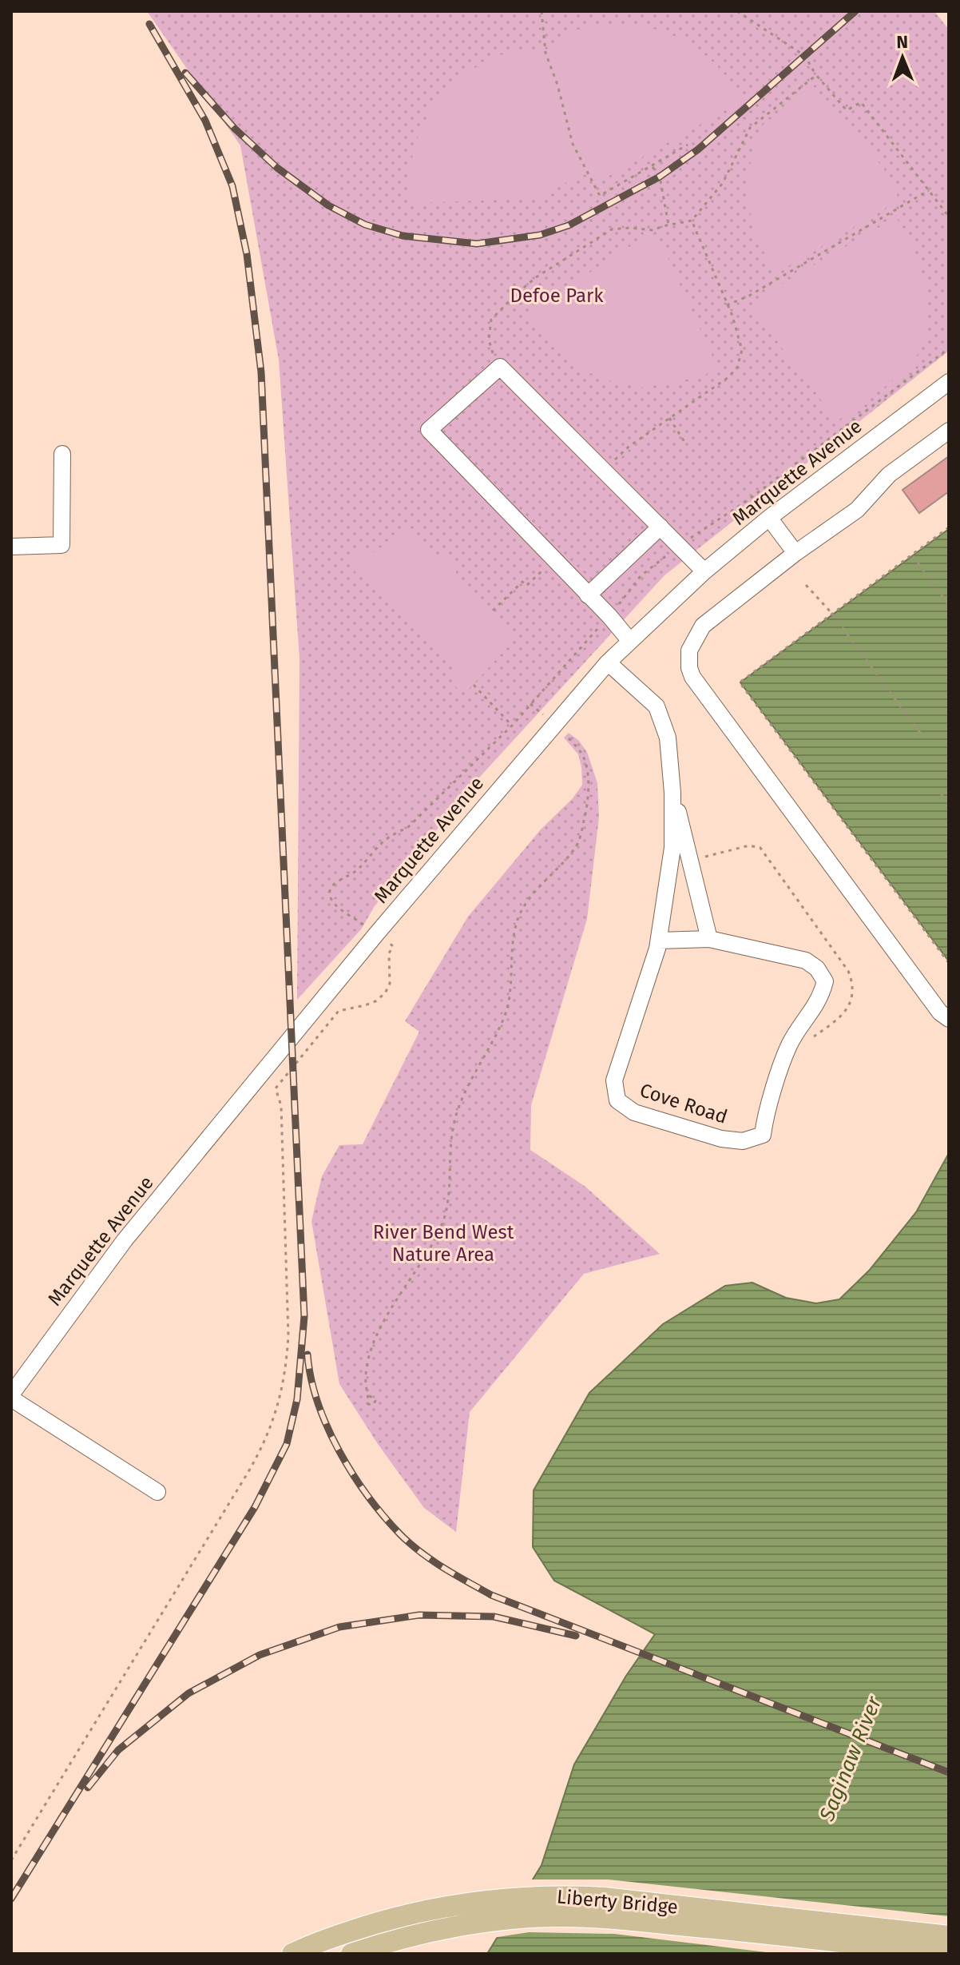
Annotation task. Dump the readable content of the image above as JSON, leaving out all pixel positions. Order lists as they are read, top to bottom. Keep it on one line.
{"streets":{"main road":["Liberty Bridge"],"street":["Marquette Avenue","Cove Road"]},"crossings":[["Marquette Avenue","Cove Road"]],"water":["Saginaw River"],"parks":["Defoe Park","River Bend West Nature Area"],"north":"top"}
